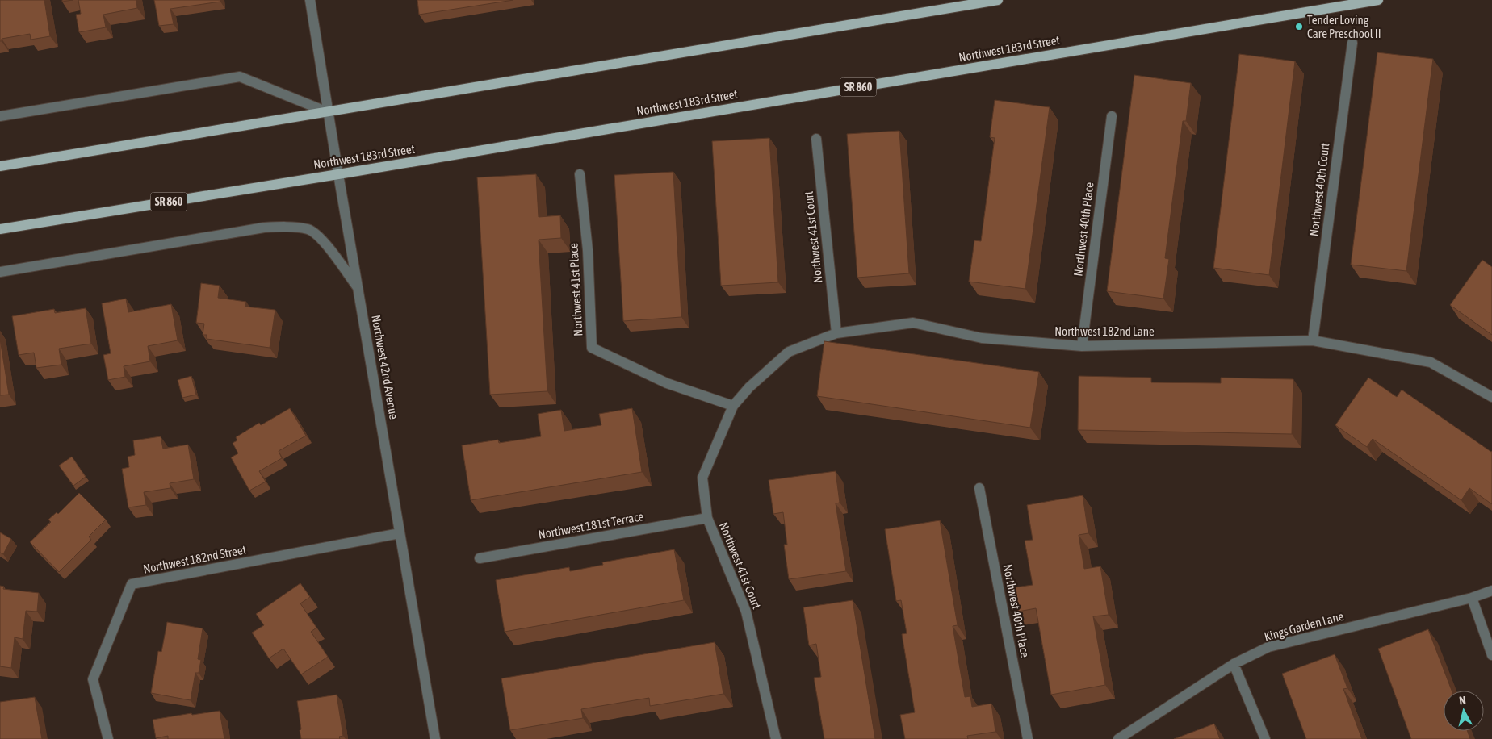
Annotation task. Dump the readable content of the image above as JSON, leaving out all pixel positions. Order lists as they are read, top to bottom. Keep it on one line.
{"streets":{"main road":["Northwest 183rd Street","SR 860"],"street":["Northwest 40th Court","Northwest 40th Place","Northwest 41st Court","Northwest 41st Place","Northwest 182nd Lane","Northwest 42nd Avenue","Northwest 181st Terrace","Northwest 182nd Street","Kings Garden Lane"]},"crossings":[["Northwest 183rd Street","Northwest 42nd Avenue"],["Northwest 40th Court","Northwest 182nd Lane"],["Northwest 40th Place","Northwest 182nd Lane"],["Northwest 41st Court","Northwest 41st Place"],["Northwest 41st Court","Northwest 182nd Lane"],["Northwest 41st Court","Northwest 181st Terrace"],["Northwest 41st Place","Northwest 182nd Lane"],["Northwest 42nd Avenue","Northwest 182nd Street"]],"places":["Tender Loving Care Preschool II"],"north":"top"}
